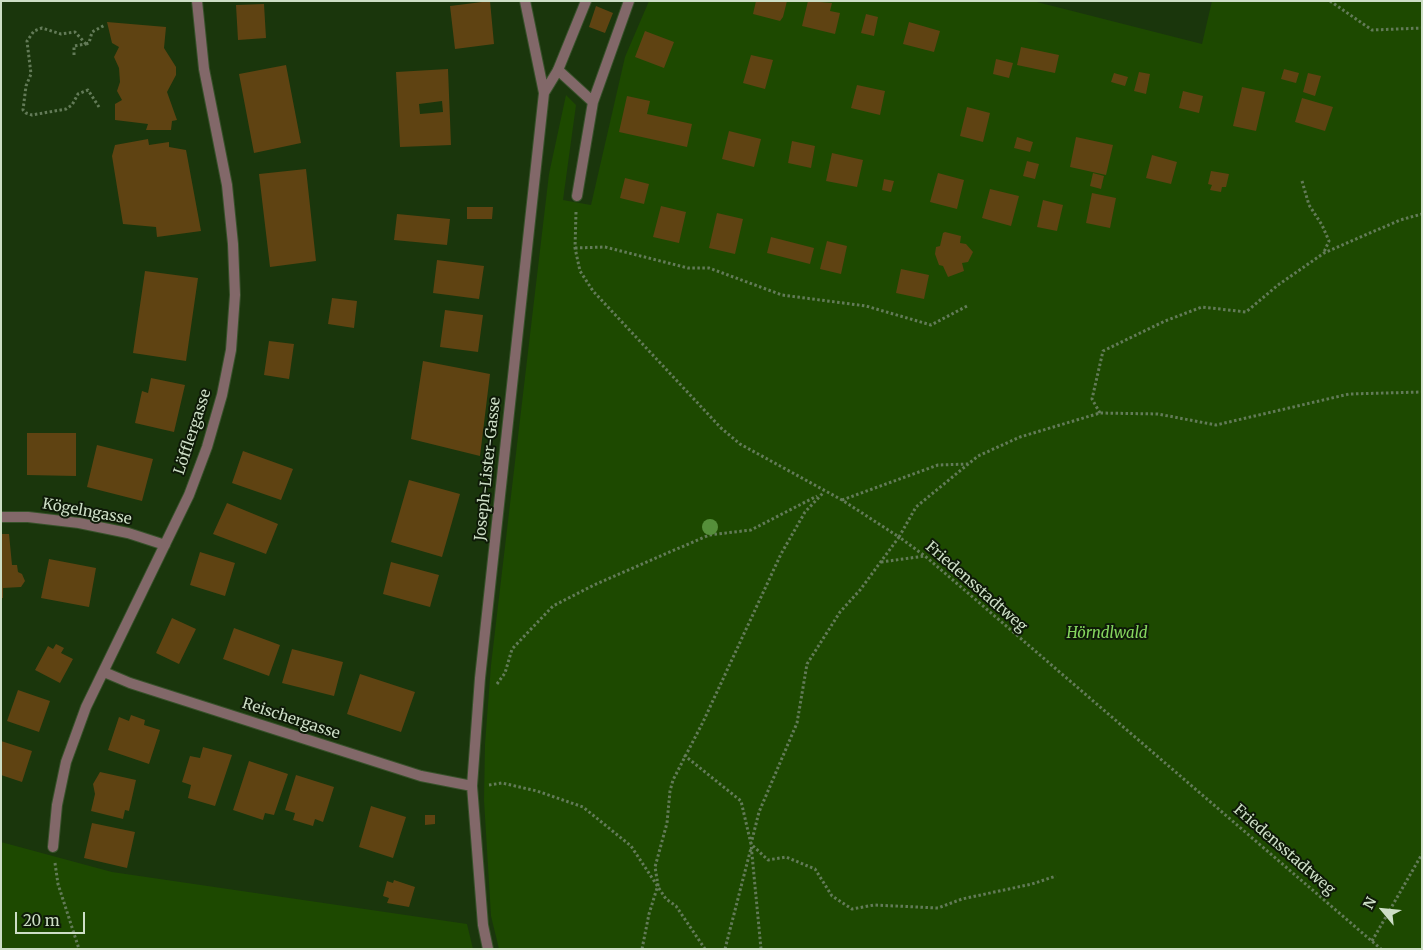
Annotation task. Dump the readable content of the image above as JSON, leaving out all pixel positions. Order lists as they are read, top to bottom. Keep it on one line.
{"streets":{"street":["Löfflergasse","Joseph-Lister-Gasse","Kögelngasse","Reischergasse"],"path":["Friedensstadtweg"]},"crossings":[["Löfflergasse","Kögelngasse"],["Löfflergasse","Reischergasse"],["Joseph-Lister-Gasse","Reischergasse"]],"parks":["Hörndlwald"],"scale_bar":"20 m","north":"top left"}
